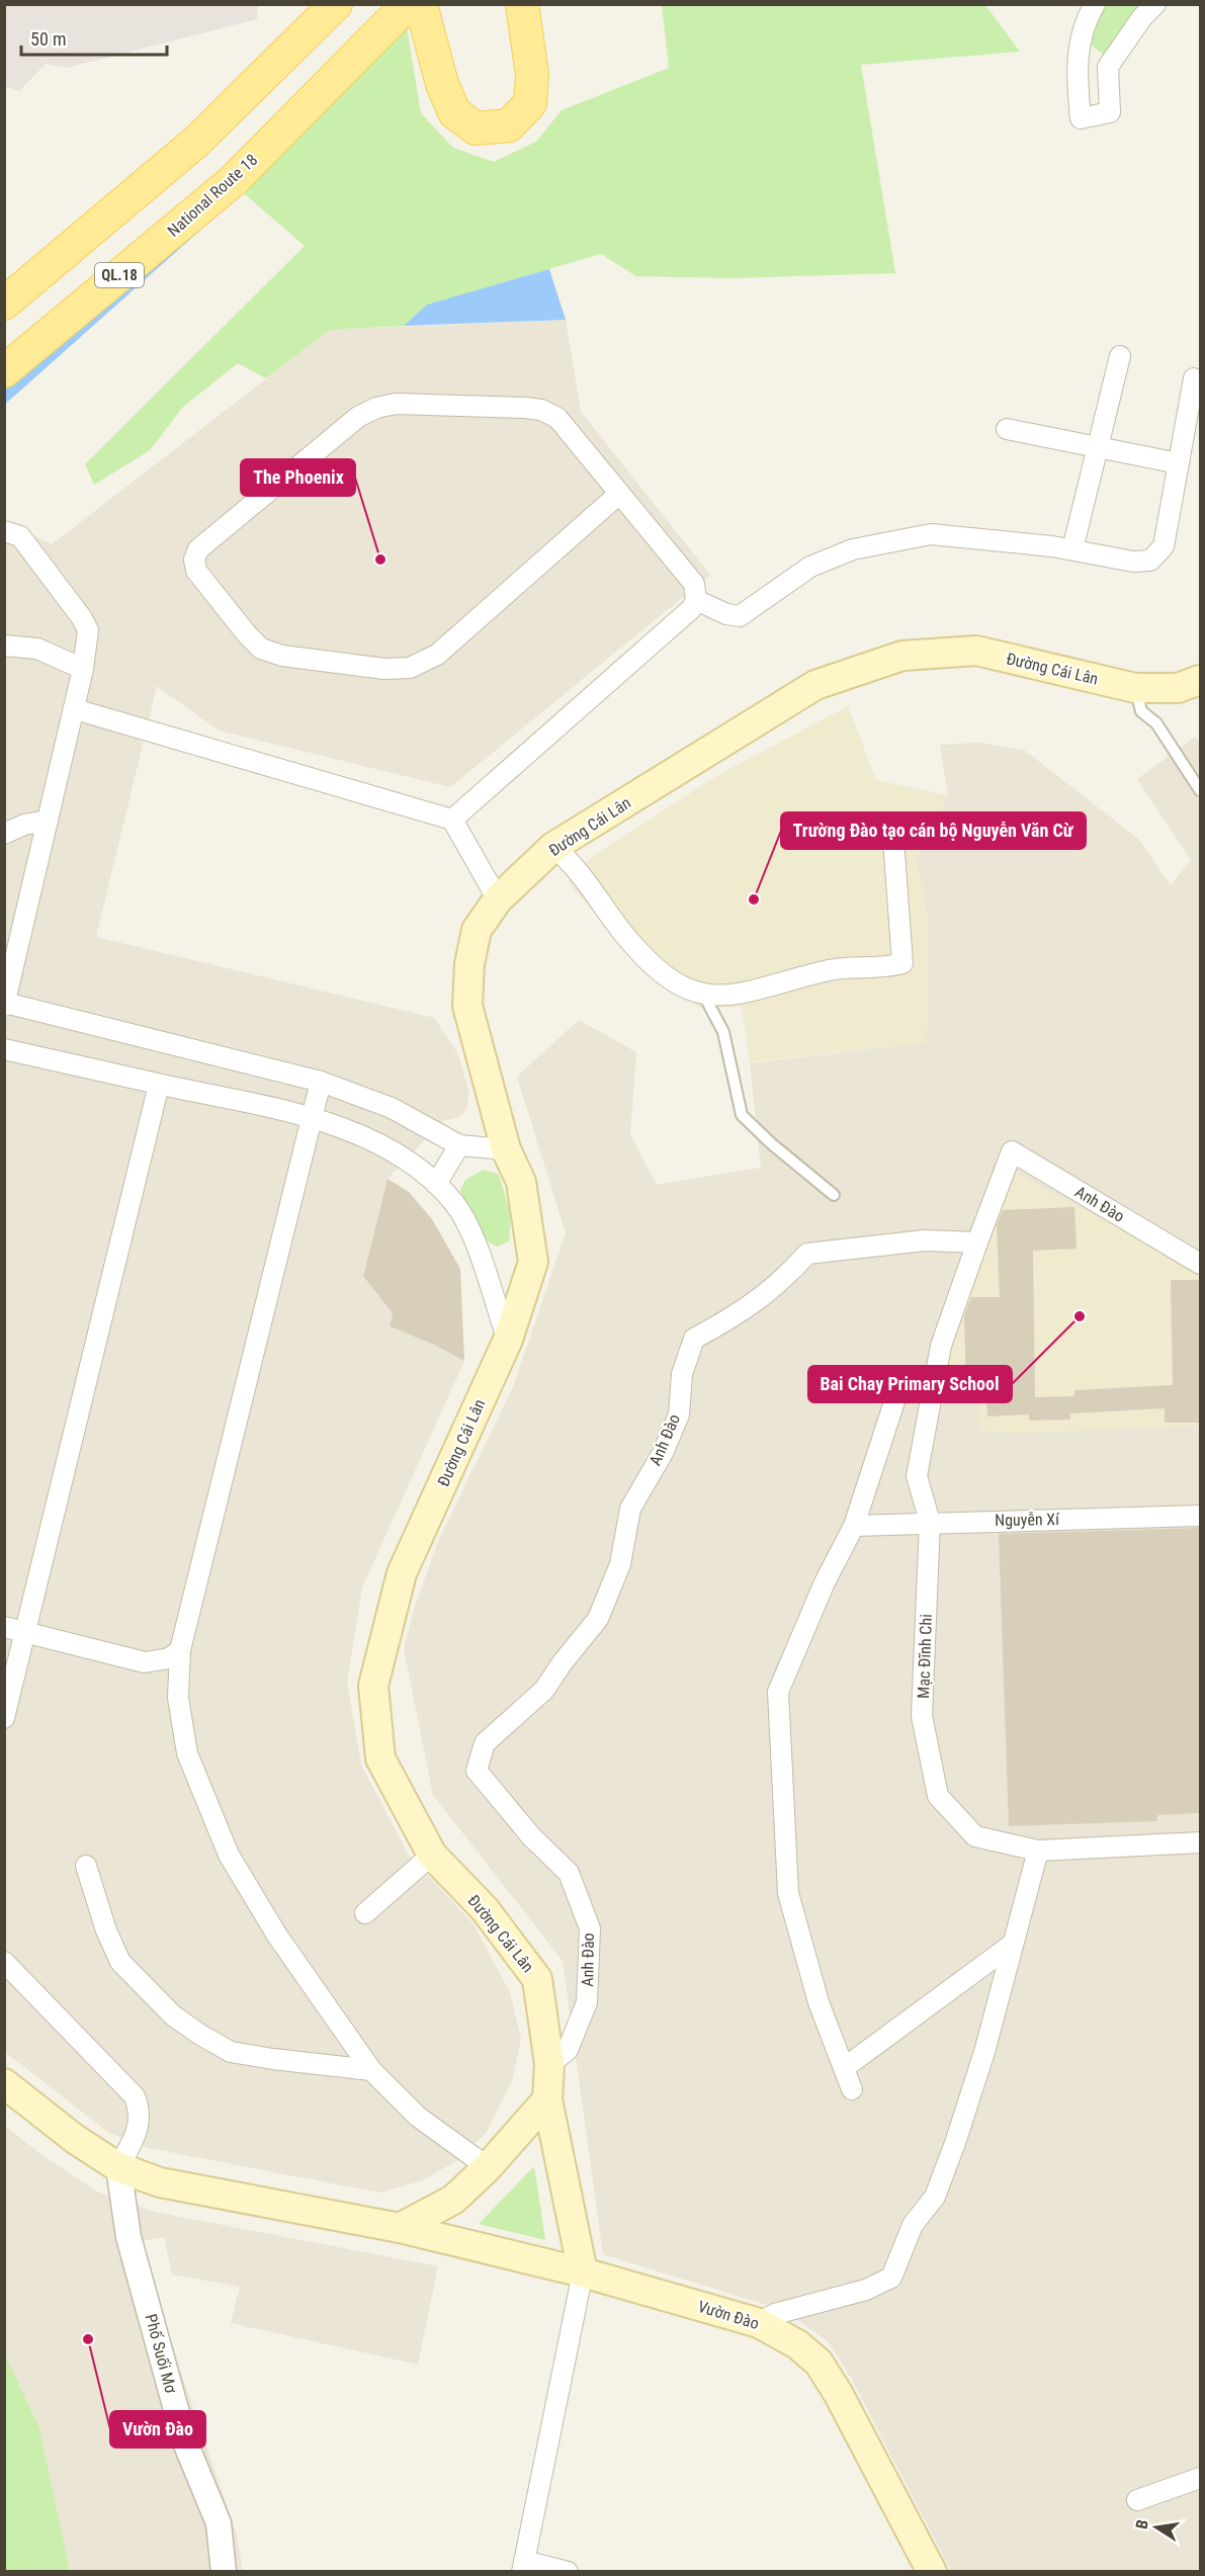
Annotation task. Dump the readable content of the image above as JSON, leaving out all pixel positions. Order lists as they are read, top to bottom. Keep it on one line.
{"streets":{"main road":["National Route 18","QL.18","Đường Cái Lân","Vườn Đào"],"street":["Anh Đào","Nguyễn Xí","Mạc Đĩnh Chi","Phố Suối Mơ"]},"crossings":[["Đường Cái Lân","Anh Đào"],["Đường Cái Lân","Vườn Đào"],["Anh Đào","Mạc Đĩnh Chi"],["Nguyễn Xí","Mạc Đĩnh Chi"]],"places":["The Phoenix","Trường Đào tạo cán bộ Nguyễn Văn Cừ","Bai Chay Primary School","Vườn Đào"],"scale_bar":"50 m","north":"left"}
